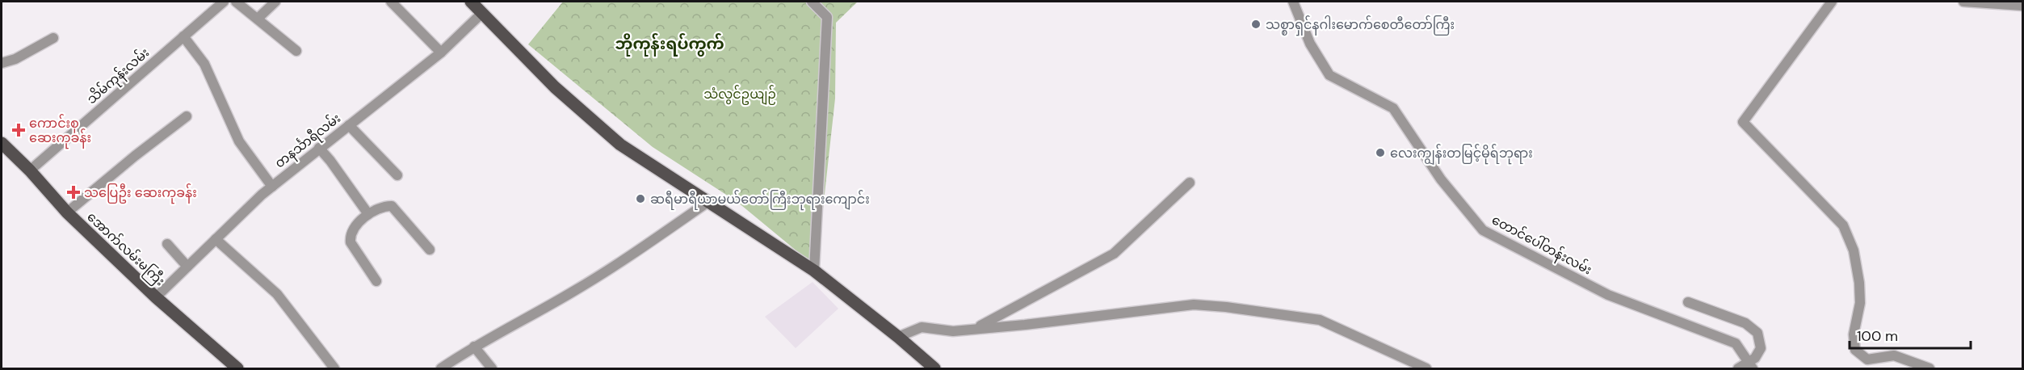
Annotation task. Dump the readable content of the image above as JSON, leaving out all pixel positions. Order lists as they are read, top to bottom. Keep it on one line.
{"streets":{"main road":["အောက်လမ်းမကြီး"],"street":["သိမ်ကုန်းလမ်း","တနင်္သာရီလမ်း","တောင်ပေါ်တန်းလမ်း"]},"crossings":[["သိမ်ကုန်းလမ်း","အောက်လမ်းမကြီး"],["တနင်္သာရီလမ်း","အောက်လမ်းမကြီး"]],"districts":["ဘိုကုန်းရပ်ကွက်"],"parks":["သံလွင်ဥယျဉ်"],"places":{"other":["သစ္စာရှင်နဂါးမောက်စေတီတော်ကြီး","လေးကျွန်းတမြင့်မိုရ်ဘုရား","ဆရီမာရီယာမယ်တော်ကြီးဘုရားကျောင်း"],"health":["ကောင်းစု ဆေးကုခန်း","သပြေဦး ဆေးကုခန်း"]},"scale_bar":"100 m"}
